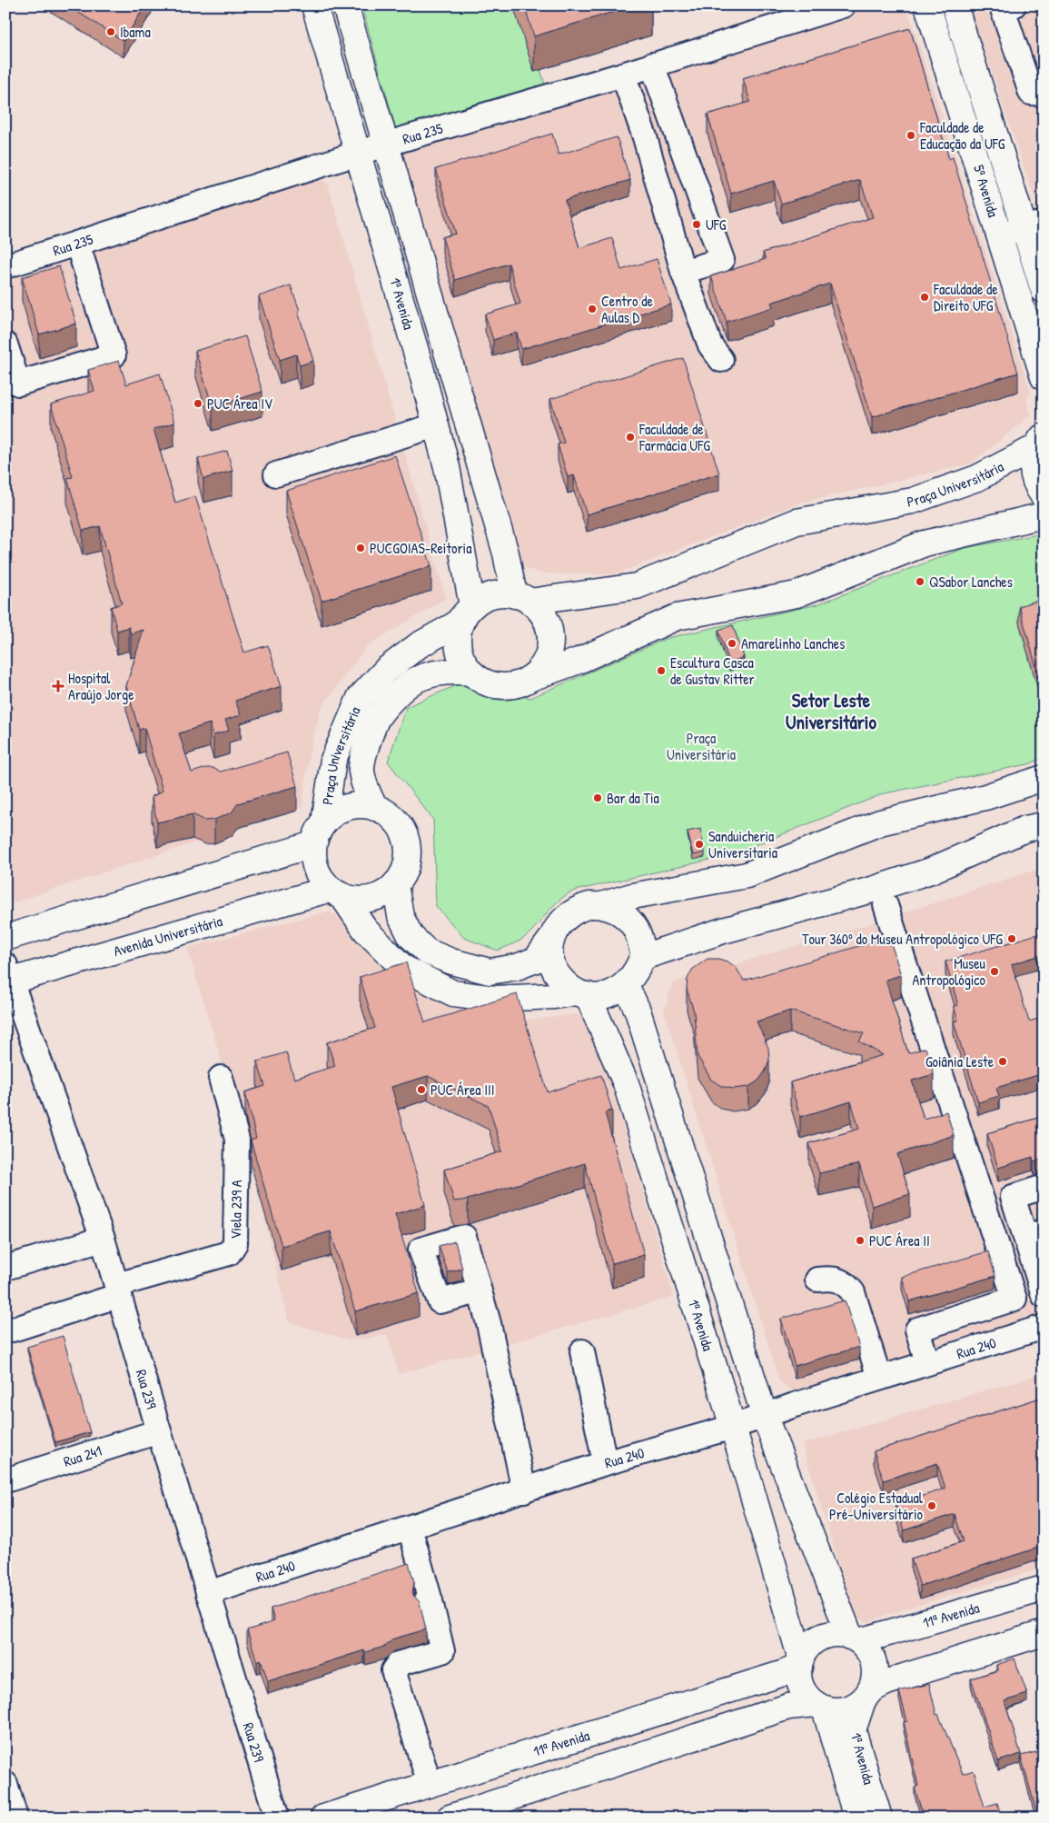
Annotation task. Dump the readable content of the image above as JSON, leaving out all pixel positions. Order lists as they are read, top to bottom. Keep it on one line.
{"streets":{"main road":["5ª Avenida","1ª Avenida","Praça Universitária","Avenida Universitária","11ª Avenida"],"street":["Rua 235","Viela 239 A","Rua 240","Rua 239","Rua 241"]},"crossings":[["Rua 235","1ª Avenida"],["1ª Avenida","Praça Universitária"],["1ª Avenida","Rua 240"],["1ª Avenida","11ª Avenida"],["Praça Universitária","Avenida Universitária"],["Avenida Universitária","Rua 239"],["Viela 239 A","Rua 239"],["Rua 240","Rua 239"],["Rua 239","Rua 241"]],"districts":["Setor Leste Universitário"],"parks":["Praça Universitária"],"places":{"other":["Ibama","Faculdade de Educação da UFG","UFG","Faculdade de Direito UFG","Centro de Aulas D","PUC Área IV","Faculdade de Farmácia UFG","PUCGOIAS-Reitoria","QSabor Lanches","Amarelinho Lanches","Escultura Casca de Gustav Ritter","Bar da Tia","Sanduicheria Universitaria","Tour 360º do Museu Antropológico UFG","Museu Antropológico","Goiânia Leste","PUC Área III","PUC Área II","Colégio Estadual Pré-Universitário"],"health":["Hospital Araújo Jorge"]}}
